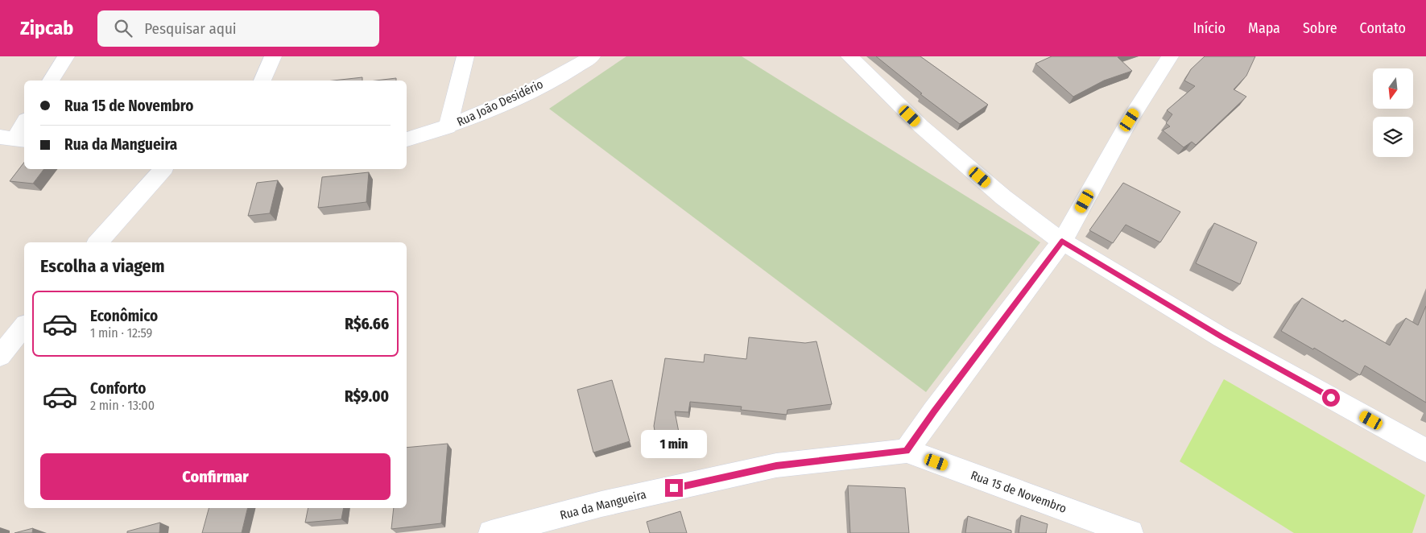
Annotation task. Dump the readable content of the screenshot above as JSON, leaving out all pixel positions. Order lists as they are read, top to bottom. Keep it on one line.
{"streets":{"street":["Rua João Desidério","Rua 15 de Novembro","Rua da Mangueira"]},"crossings":[["Rua 15 de Novembro","Rua da Mangueira"]],"north":"bottom","page":{"header":"Zipcab","search":"Pesquisar aqui","nav":["Início","Mapa","Sobre","Contato"],"banner":["Rua 15 de Novembro","Rua da Mangueira"],"heading":"Escolha a viagem","list":[{"name":"Econômico","note":"1 min · 12:59","value":"R$6.66"},{"name":"Conforto","note":"2 min · 13:00","value":"R$9.00"}],"bubble":"1 min","buttons":"Confirmar"}}
